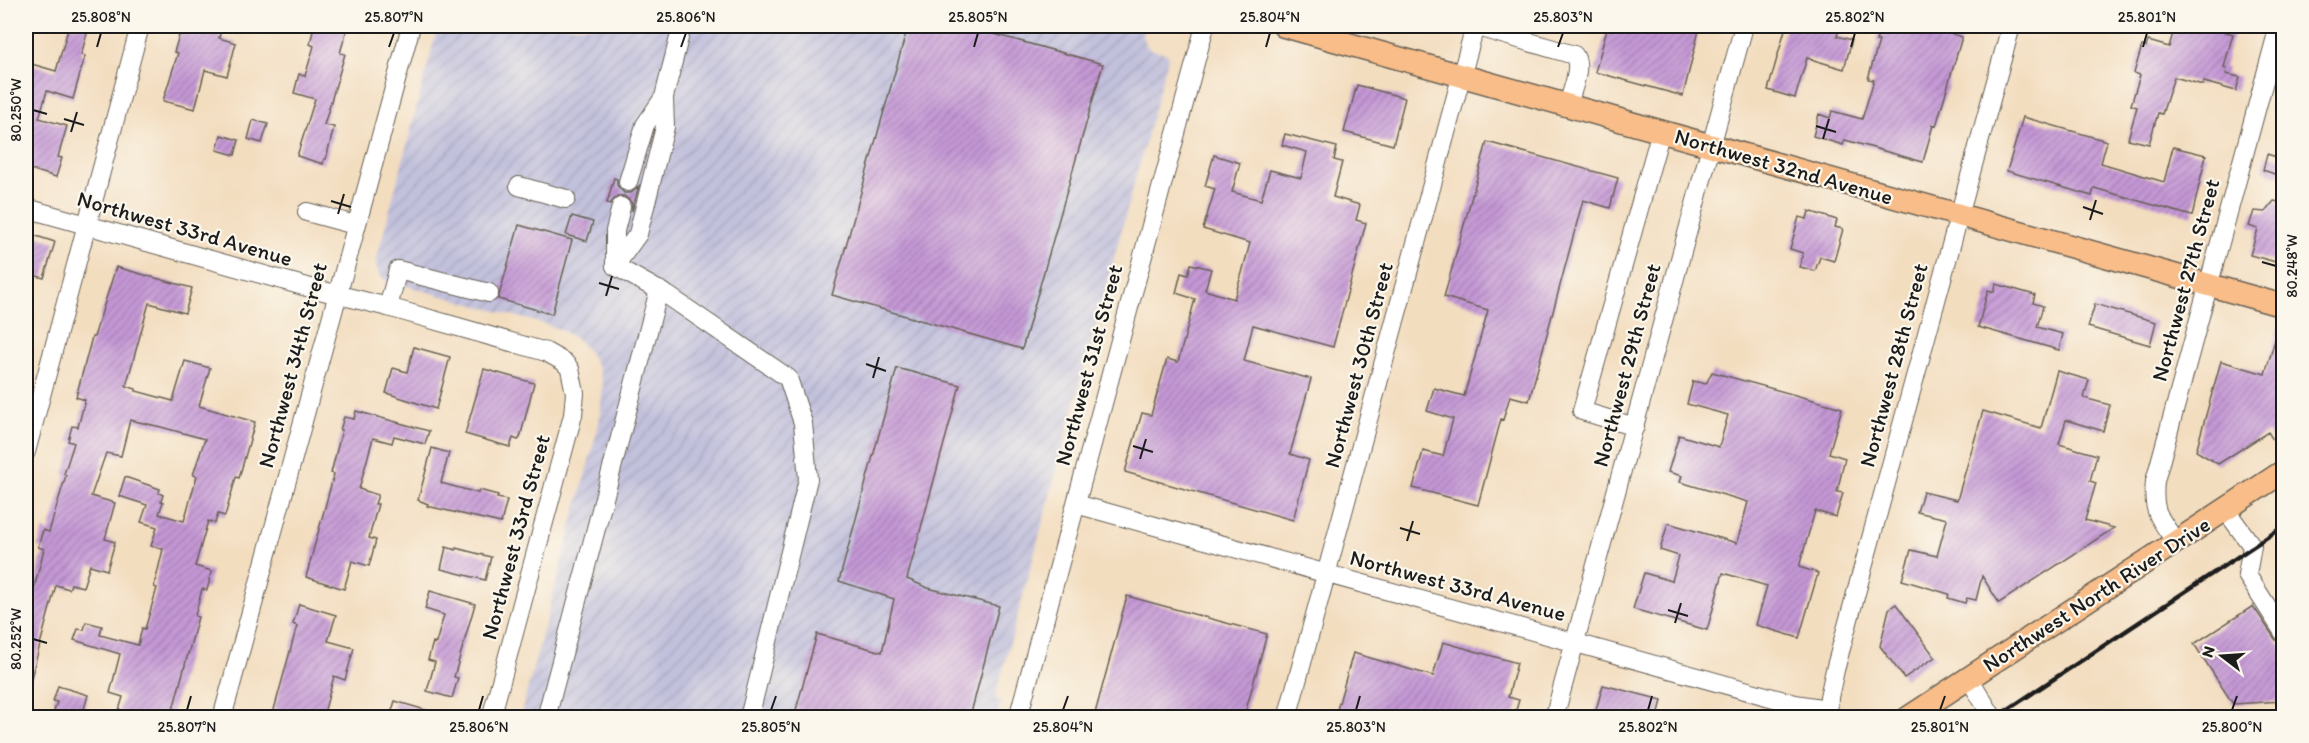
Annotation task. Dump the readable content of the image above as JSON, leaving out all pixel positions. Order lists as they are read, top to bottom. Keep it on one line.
{"streets":{"main road":["Northwest 32nd Avenue","Northwest North River Drive"],"street":["Northwest 33rd Avenue","Northwest 27th Street","Northwest 34th Street","Northwest 31st Street","Northwest 30th Street","Northwest 29th Street","Northwest 28th Street","Northwest 33rd Street"]},"crossings":[["Northwest 32nd Avenue","Northwest 27th Street"],["Northwest 32nd Avenue","Northwest 30th Street"],["Northwest 32nd Avenue","Northwest 29th Street"],["Northwest 32nd Avenue","Northwest 28th Street"],["Northwest 33rd Avenue","Northwest 34th Street"],["Northwest 33rd Avenue","Northwest 31st Street"],["Northwest 33rd Avenue","Northwest 30th Street"],["Northwest 33rd Avenue","Northwest 29th Street"],["Northwest 33rd Avenue","Northwest 28th Street"],["Northwest 33rd Avenue","Northwest 33rd Street"],["Northwest 27th Street","Northwest North River Drive"]],"north":"left","coordinates":["25.808°N","25.807°N","25.806°N","25.805°N","25.804°N","25.803°N","25.802°N","25.801°N","80.250°W","80.248°W","80.252°W","25.800°N"]}
